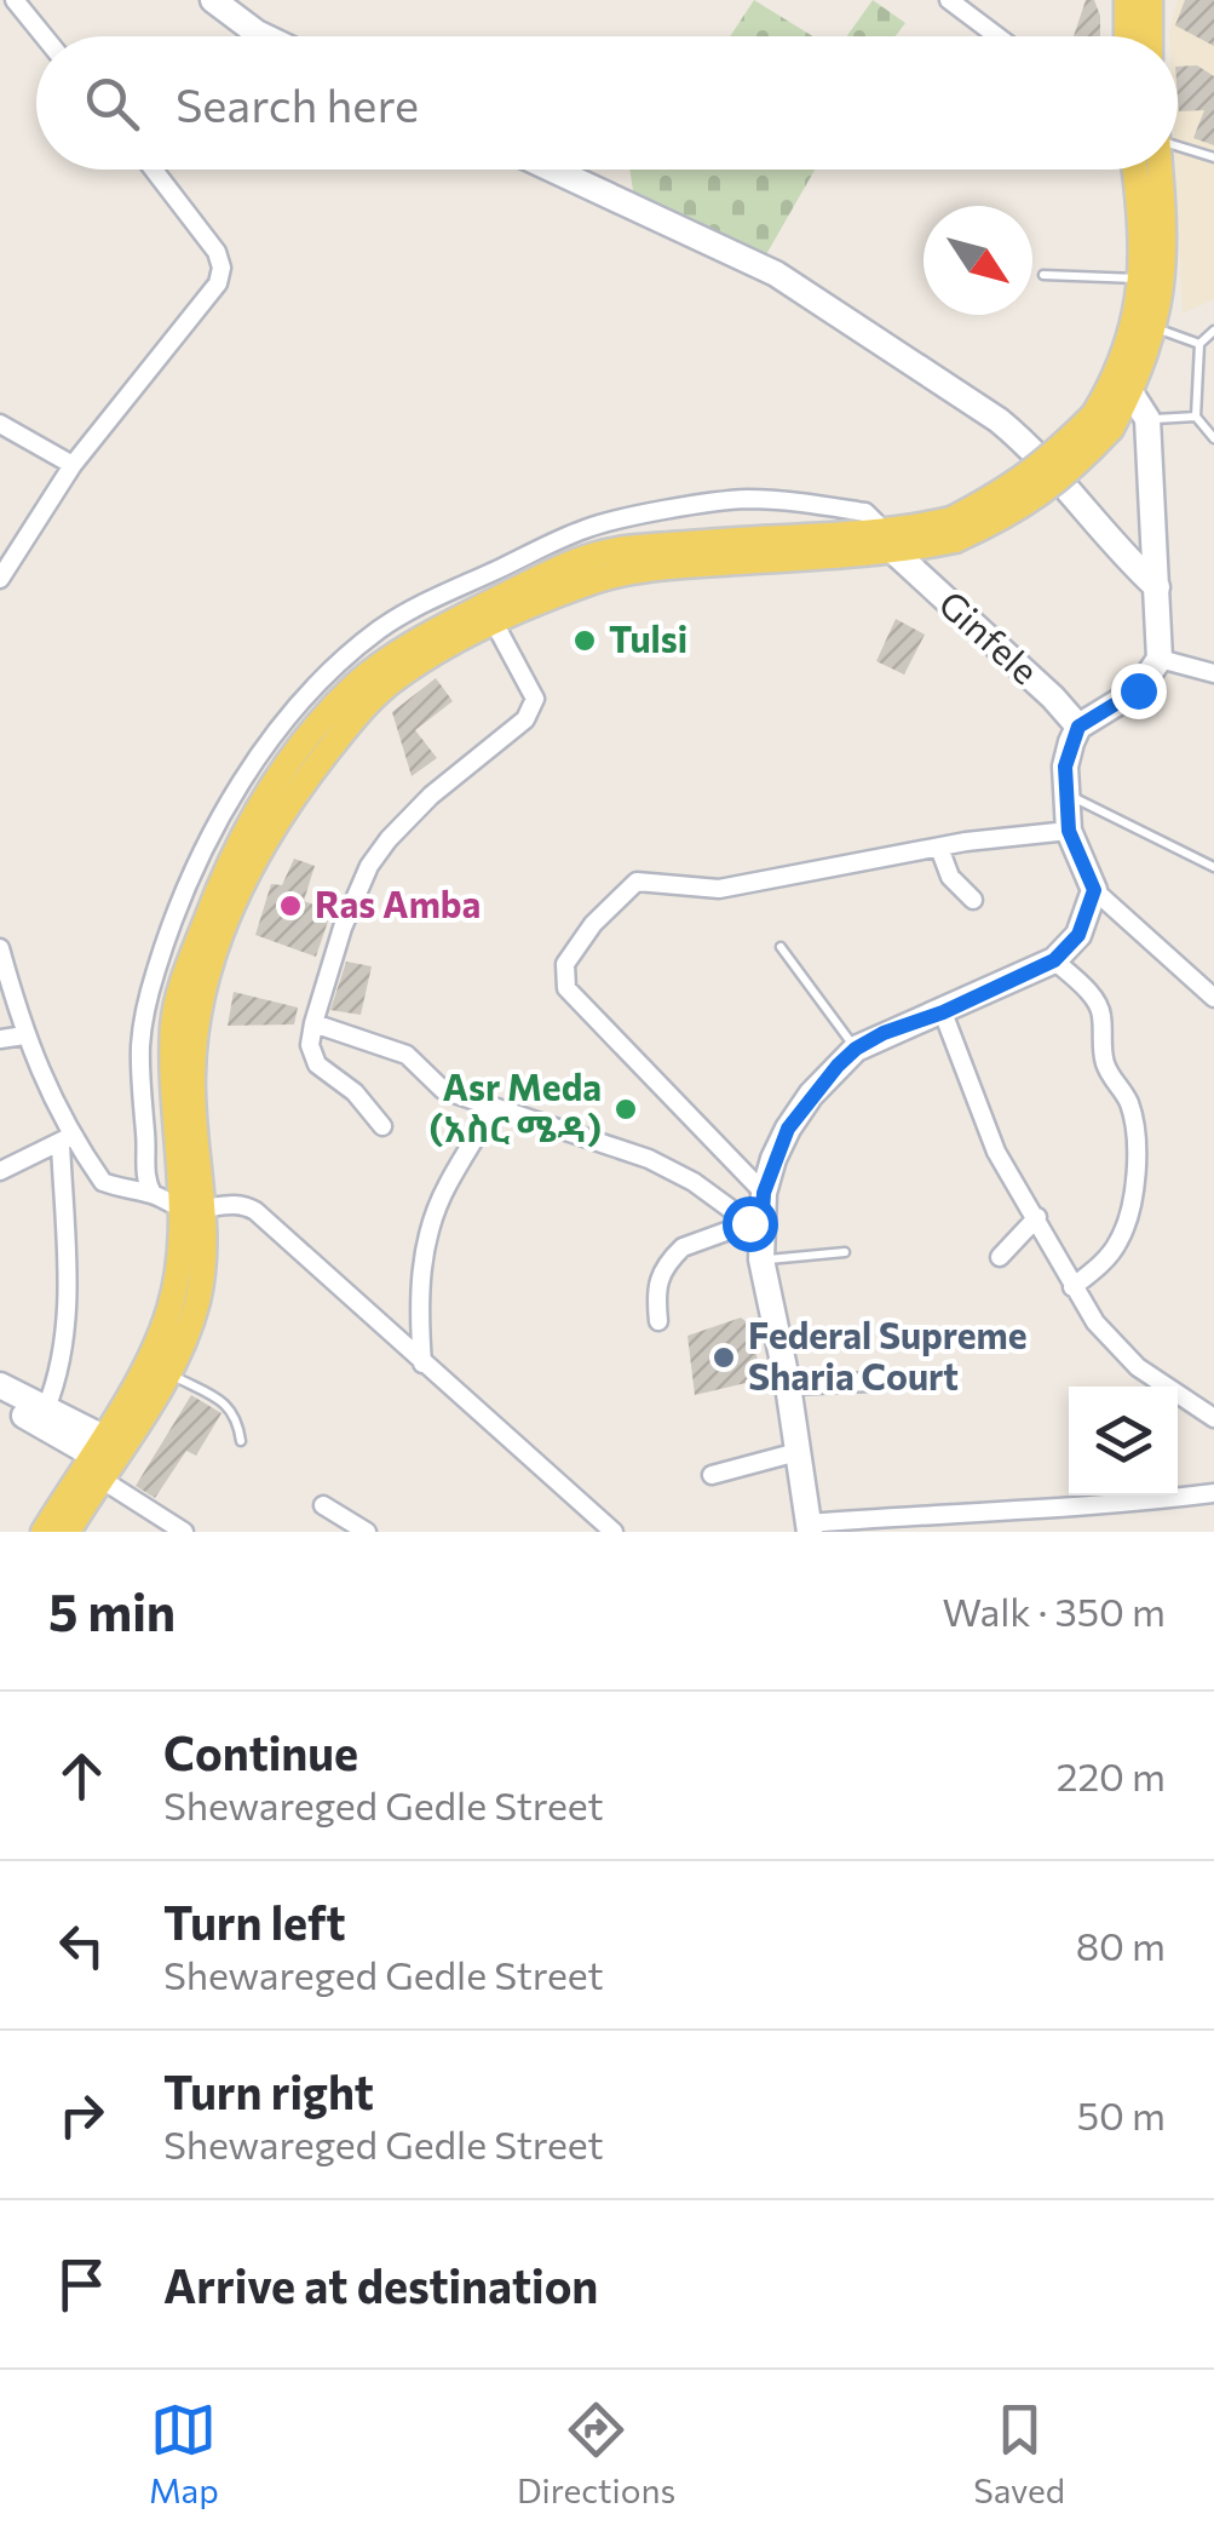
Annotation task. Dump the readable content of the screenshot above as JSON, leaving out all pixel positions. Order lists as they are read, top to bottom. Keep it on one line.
{"streets":{"street":["Ginfele"]},"places":["Tulsi","Ras Amba","Asr Meda (አስር ሜዳ)","Federal Supreme Sharia Court"],"north":"bottom right","page":{"search":"Search here","heading":["5 min","Walk · 350 m"],"list":[["Continue","Shewareged Gedle Street","220 m"],["Turn left","Shewareged Gedle Street","80 m"],["Turn right","Shewareged Gedle Street","50 m"],"Arrive at destination"],"nav":["Map","Directions","Saved"]}}
